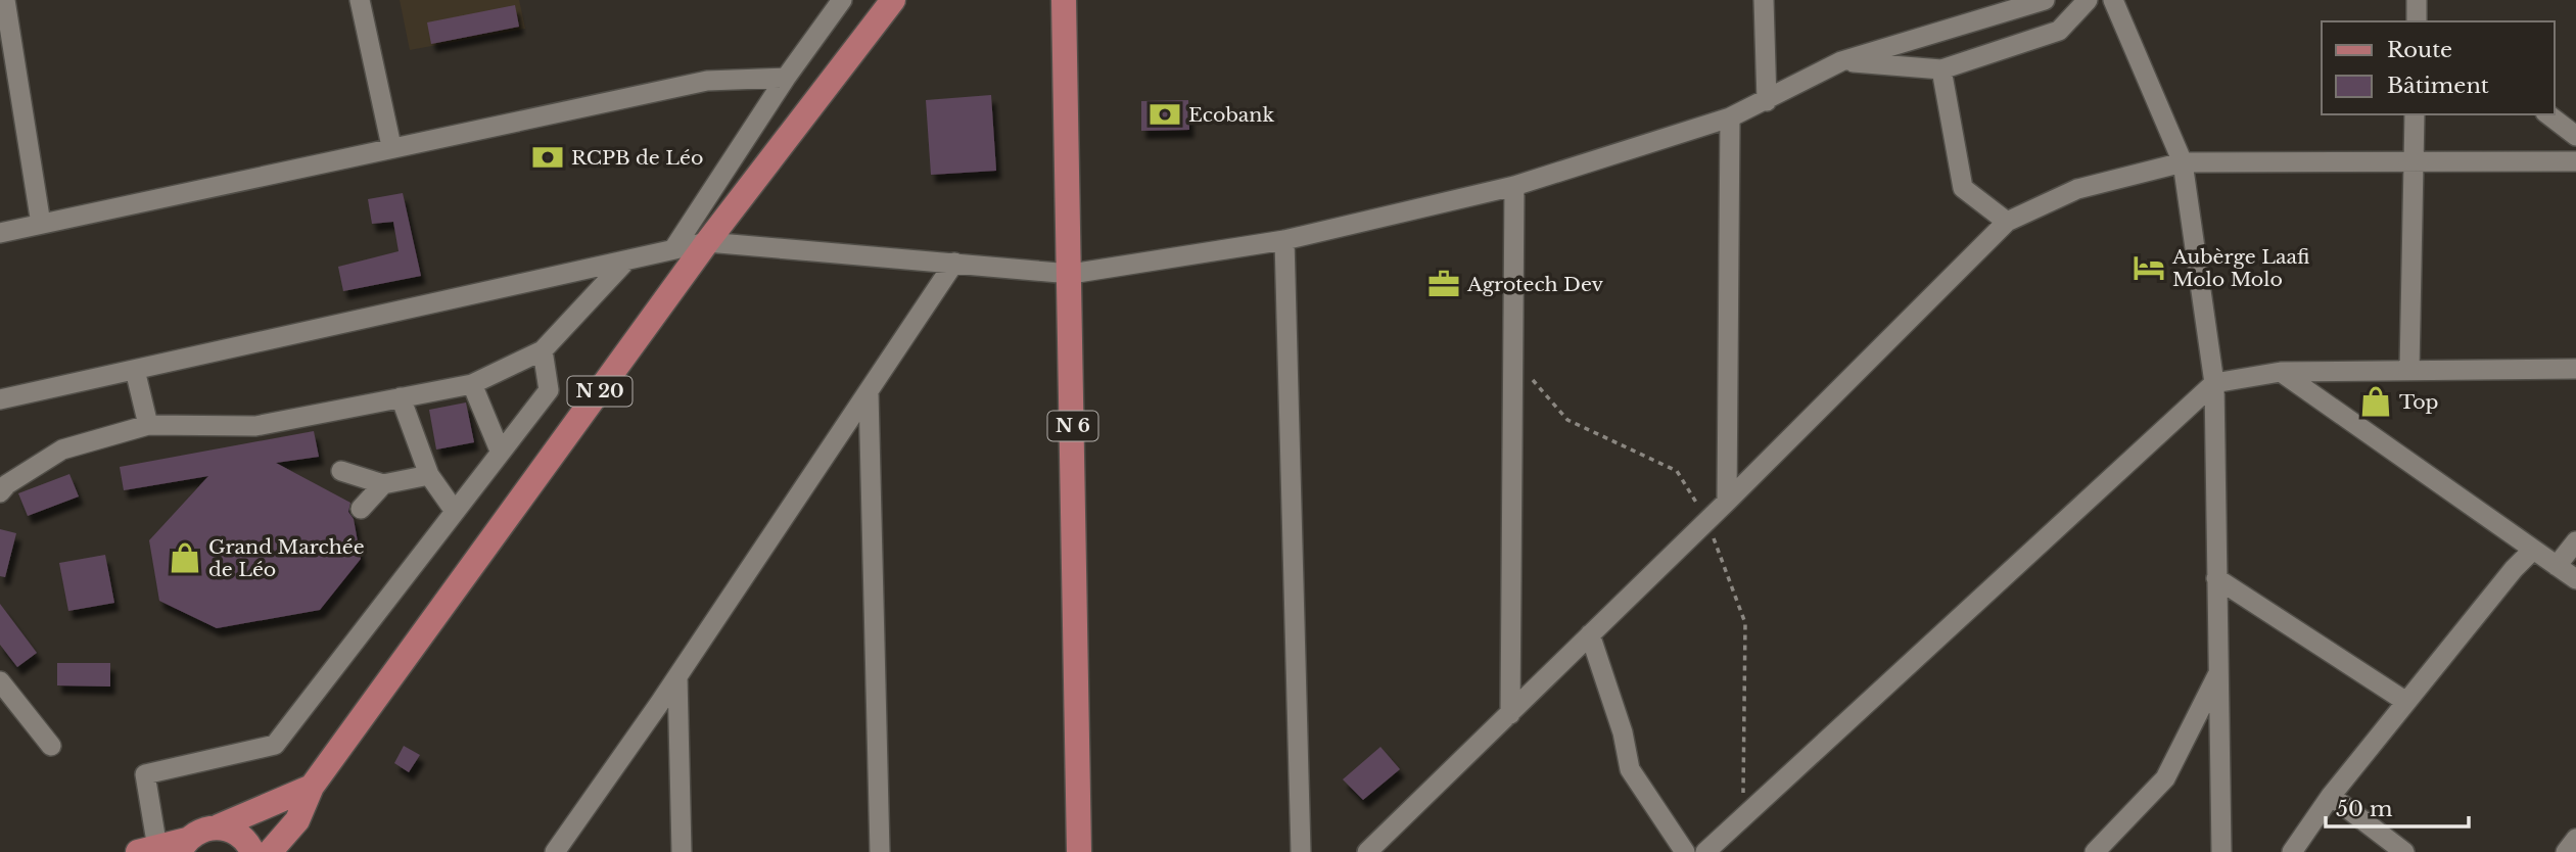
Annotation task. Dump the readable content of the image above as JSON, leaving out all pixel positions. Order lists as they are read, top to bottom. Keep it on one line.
{"streets":{"main road":["N 20","N 6"]},"places":{"bank":["Ecobank","RCPB de Léo"],"hotel":["Aubèrge Laafi Molo Molo"],"office":["Agrotech Dev"],"shop":["Top","Grand Marchée de Léo"]},"legend":["Route","Bâtiment"],"scale_bar":"50 m"}
